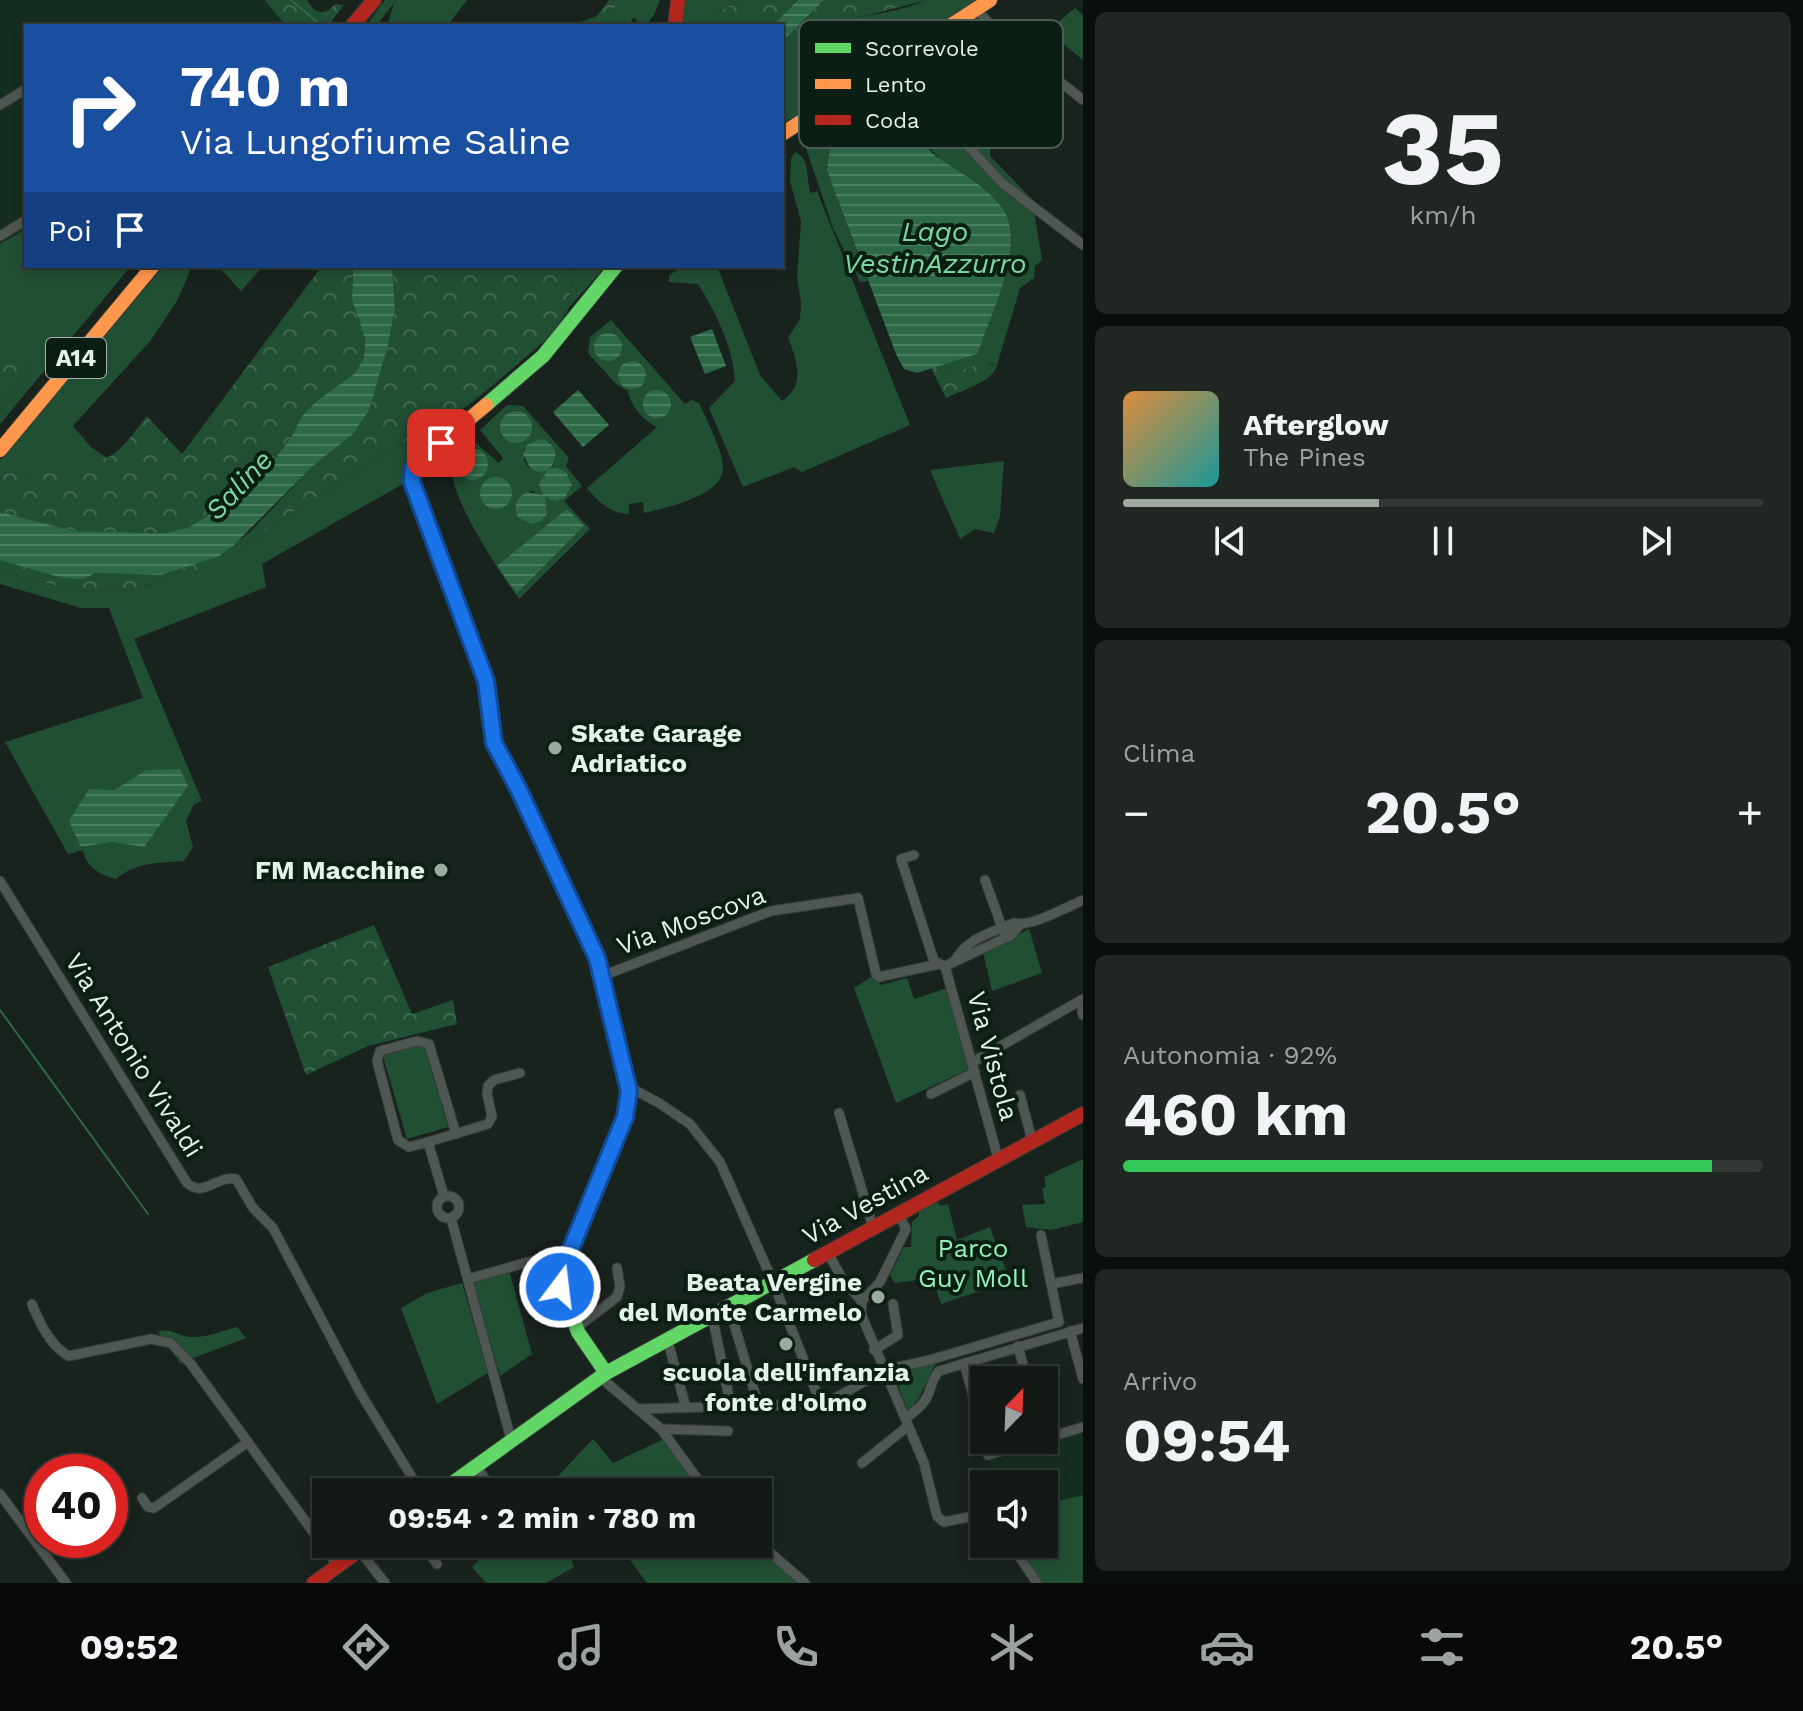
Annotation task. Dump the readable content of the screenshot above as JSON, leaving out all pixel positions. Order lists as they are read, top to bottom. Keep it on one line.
{"streets":{"main road":["A14","Via Vestina"],"street":["Via Moscova","Via Antonio Vivaldi","Via Vistola"]},"crossings":[["Via Moscova","Via Vistola"],["Via Vistola","Via Vestina"]],"water":["Lago VestinAzzurro","Saline"],"parks":["Parco Guy Moll"],"places":["Skate Garage Adriatico","FM Macchine","Beata Vergine del Monte Carmelo","scuola dell'infanzia fonte d'olmo"],"legend":["Scorrevole","Lento","Coda"],"north":"top right","page":{"tile":[["35","km/h"],"Clima",["Autonomia · 92%","460 km"],["Arrivo","09:54"]],"turn":["740 m","Via Lungofiume Saline"],"then":"Poi","song":["Afterglow","The Pines"],"heat":["−","20.5°","+"],"limit":"40","trip":"09:54 · 2 min · 780 m","tabs":["09:52","20.5°"]}}
